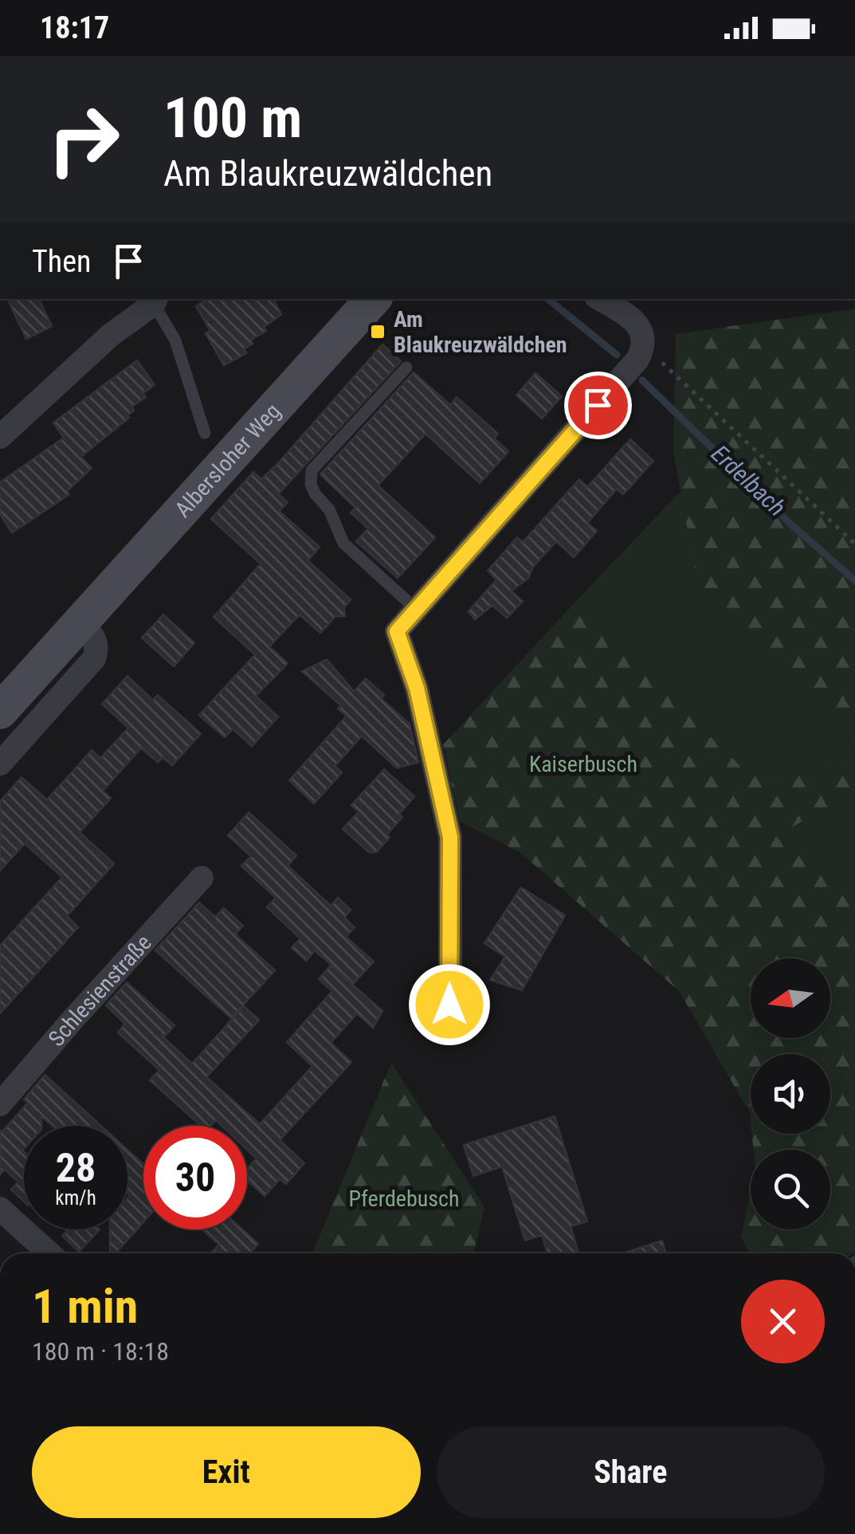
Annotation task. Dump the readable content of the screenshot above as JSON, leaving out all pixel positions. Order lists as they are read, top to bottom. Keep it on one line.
{"streets":{"main road":["Albersloher Weg"],"street":["Schlesienstraße"]},"water":["Erdelbach"],"parks":["Kaiserbusch","Pferdebusch"],"places":{"transit":["Am Blaukreuzwäldchen"]},"north":"left","page":{"status":"18:17","turn":["100 m","Am Blaukreuzwäldchen"],"then":"Then","speed":"28 km/h","limit":"30","heading":["1 min","180 m · 18:18"],"buttons":["Exit","Share"]}}
